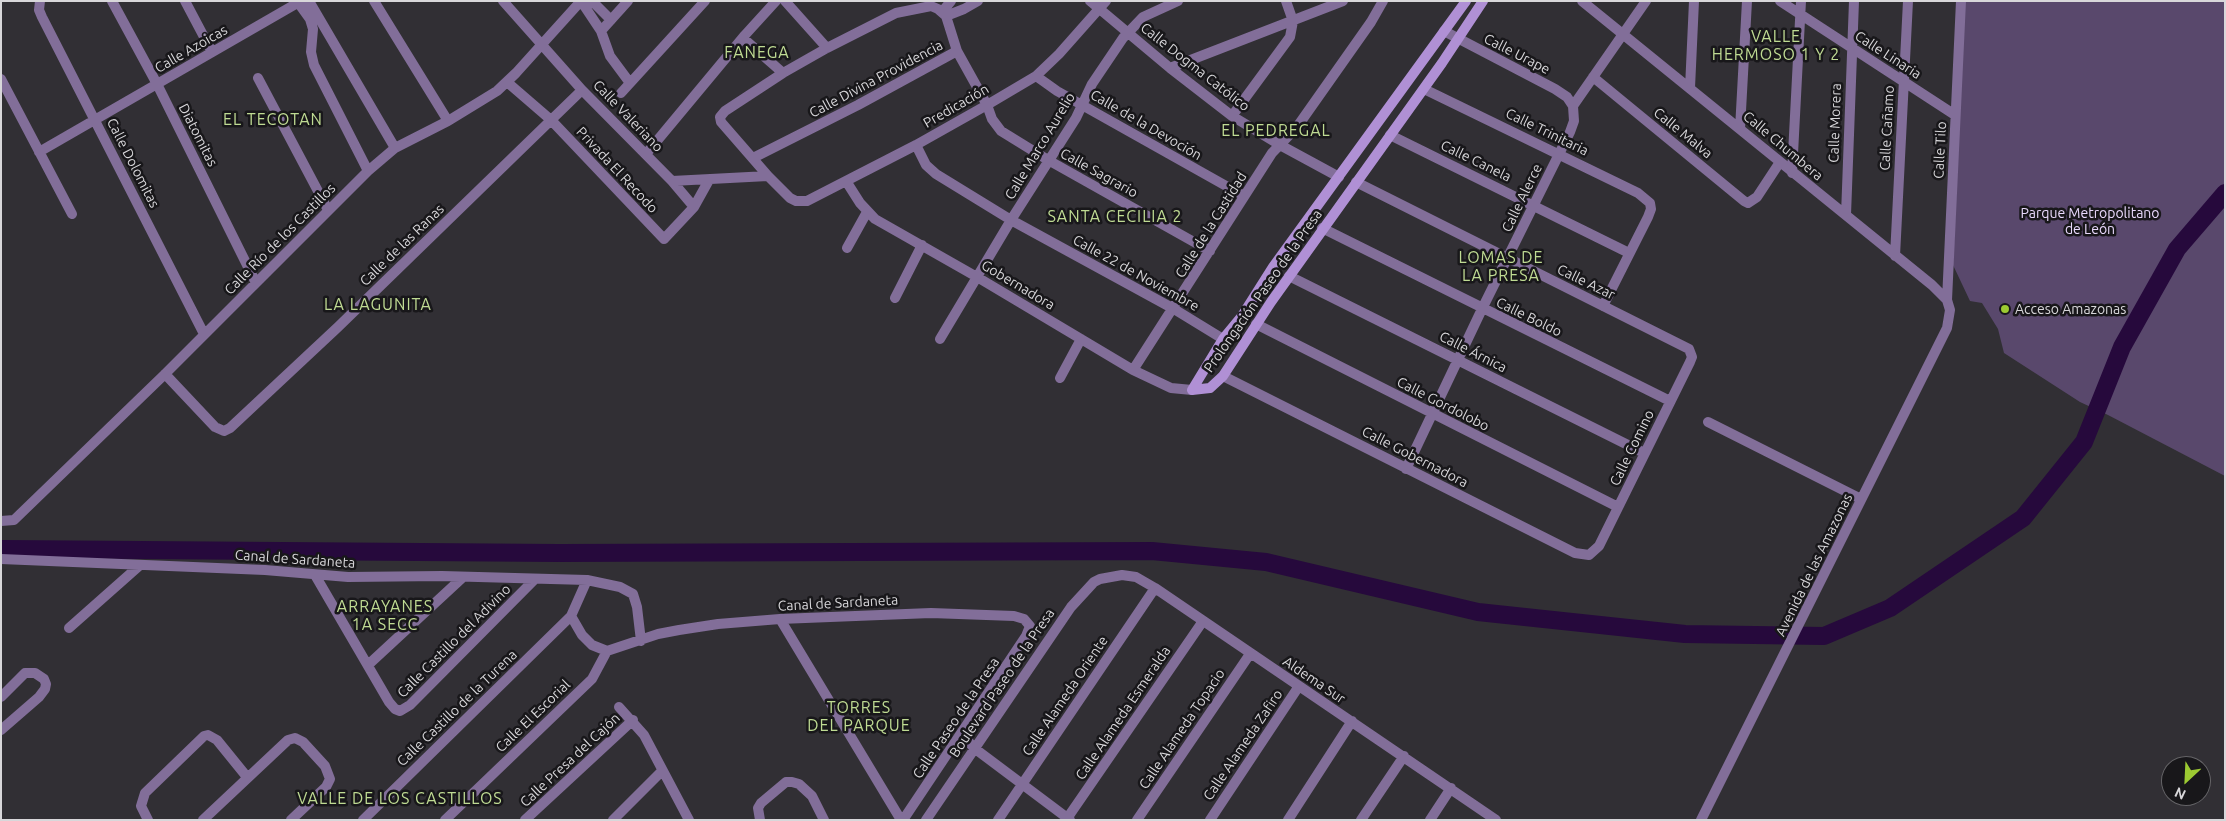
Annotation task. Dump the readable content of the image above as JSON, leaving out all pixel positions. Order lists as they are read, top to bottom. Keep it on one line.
{"streets":{"street":["Calle Azoicas","Calle Urape","Calle Linaria","Calle Dogma Católico","Calle Divina Providencia","Predicación","Calle Valeriano","Calle Morera","Calle de la Devoción","Calle Cañamo","Calle Trinitaria","Calle Malva","Diatomitas","Calle Marco Aurelio","Calle Chumbera","Calle Tilo","Calle Canela","Calle Dolomitas","Privada El Recodo","Calle Sagrario","Calle Alerce","Calle de la Castidad","Calle Río de los Castillos","Calle de las Ranas","Calle 22 de Noviembre","Calle Azar","Gobernadora","Prolongación Paseo de la Presa","Calle Boldo","Calle Árnica","Calle Gordolobo","Calle Comino","Calle Gobernadora","Canal de Sardaneta","Avenida de las Amazonas","Calle Castillo del Adivino","Aldema Sur","Boulevard Paseo de la Presa","Calle Alameda Oriente","Calle Castillo de la Turena","Calle Alameda Esmeralda","Calle El Escorial","Calle Paseo de la Presa","Calle Alameda Topacio","Calle Alameda Zafiro","Calle Presa del Cajón"]},"crossings":[["Calle Azoicas","Diatomitas"],["Calle Azoicas","Calle Dolomitas"],["Calle Urape","Calle Alerce"],["Calle Urape","Prolongación Paseo de la Presa"],["Calle Linaria","Calle Morera"],["Calle Linaria","Calle Cañamo"],["Calle Linaria","Calle Tilo"],["Calle Dogma Católico","Predicación"],["Calle Dogma Católico","Calle Marco Aurelio"],["Calle Dogma Católico","Calle de la Castidad"],["Calle Dogma Católico","Prolongación Paseo de la Presa"],["Calle Divina Providencia","Predicación"],["Calle Divina Providencia","Calle Sagrario"],["Predicación","Calle de la Devoción"],["Predicación","Calle Sagrario"],["Predicación","Calle 22 de Noviembre"],["Predicación","Gobernadora"],["Calle Valeriano","Privada El Recodo"],["Calle Valeriano","Calle Río de los Castillos"],["Calle Valeriano","Calle de las Ranas"],["Calle Morera","Calle Chumbera"],["Calle de la Devoción","Calle Marco Aurelio"],["Calle de la Devoción","Calle de la Castidad"],["Calle Cañamo","Calle Chumbera"],["Calle Trinitaria","Calle Canela"],["Calle Trinitaria","Calle Alerce"],["Calle Trinitaria","Prolongación Paseo de la Presa"],["Calle Malva","Calle Chumbera"],["Calle Malva","Calle Alerce"],["Diatomitas","Calle Río de los Castillos"],["Calle Marco Aurelio","Calle Sagrario"],["Calle Marco Aurelio","Calle 22 de Noviembre"],["Calle Marco Aurelio","Gobernadora"],["Calle Chumbera","Calle Tilo"],["Calle Chumbera","Calle Alerce"],["Calle Chumbera","Avenida de las Amazonas"],["Calle Tilo","Avenida de las Amazonas"],["Calle Canela","Calle Alerce"],["Calle Canela","Prolongación Paseo de la Presa"],["Calle Dolomitas","Calle Río de los Castillos"],["Privada El Recodo","Calle Río de los Castillos"],["Privada El Recodo","Calle de las Ranas"],["Calle Sagrario","Calle de la Castidad"],["Calle Alerce","Calle Azar"],["Calle Alerce","Calle Boldo"],["Calle Alerce","Calle Árnica"],["Calle Alerce","Calle Gordolobo"],["Calle Alerce","Calle Gobernadora"],["Calle de la Castidad","Calle 22 de Noviembre"],["Calle de la Castidad","Gobernadora"],["Calle Río de los Castillos","Calle de las Ranas"],["Calle 22 de Noviembre","Prolongación Paseo de la Presa"],["Calle Azar","Prolongación Paseo de la Presa"],["Calle Azar","Calle Comino"],["Gobernadora","Prolongación Paseo de la Presa"],["Prolongación Paseo de la Presa","Calle Boldo"],["Prolongación Paseo de la Presa","Calle Árnica"],["Prolongación Paseo de la Presa","Calle Gordolobo"],["Prolongación Paseo de la Presa","Calle Gobernadora"],["Calle Boldo","Calle Comino"],["Calle Árnica","Calle Comino"],["Calle Gordolobo","Calle Comino"],["Calle Comino","Calle Gobernadora"],["Canal de Sardaneta","Calle Castillo del Adivino"],["Canal de Sardaneta","Calle Castillo de la Turena"],["Canal de Sardaneta","Calle El Escorial"],["Canal de Sardaneta","Calle Paseo de la Presa"],["Aldema Sur","Boulevard Paseo de la Presa"],["Aldema Sur","Calle Alameda Oriente"],["Aldema Sur","Calle Alameda Esmeralda"],["Aldema Sur","Calle Alameda Topacio"],["Aldema Sur","Calle Alameda Zafiro"],["Calle Castillo de la Turena","Calle El Escorial"]],"districts":["VALLE HERMOSO 1 Y 2","FANEGA","EL TECOTAN","EL PEDREGAL","SANTA CECILIA 2","LOMAS DE LA PRESA","LA LAGUNITA","ARRAYANES 1A SECC","TORRES DEL PARQUE","VALLE DE LOS CASTILLOS"],"parks":["Parque Metropolitano de León"],"places":["Acceso Amazonas"],"north":"bottom left"}
